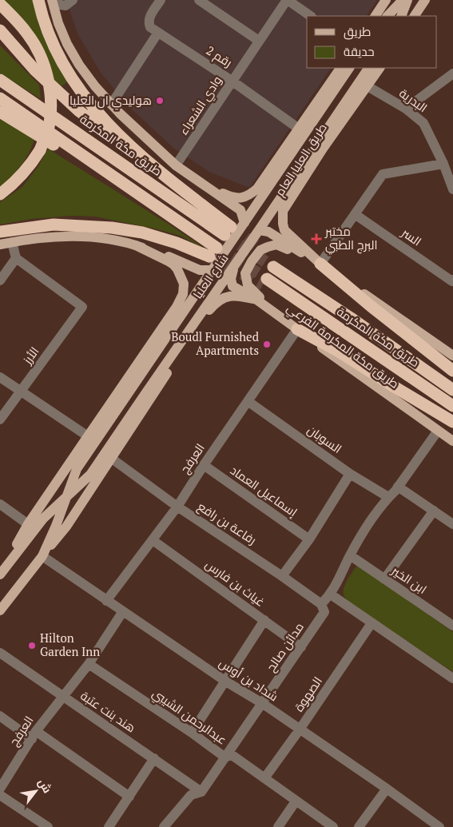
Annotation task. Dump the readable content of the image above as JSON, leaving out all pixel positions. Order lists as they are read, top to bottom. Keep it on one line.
{"streets":{"highway":["طريق مكة المكرمة"],"main road":["طريق العليا العام","شارع العليا","طريق مكة المكرمة الفرعي"],"street":["رقم 2","البدرية","وادي الشعراء","السر","الأرز","السوبان","العرفج","إسماعيل العماد","رفاعة بن رافع","ابن الخير","غياث بن فارس","مدائن صالح","شداد بن أوس","الصهوة","هند بنت عتبة","عبدالرحمن الشيبي"]},"crossings":[["رقم 2","وادي الشعراء"],["البدرية","طريق العليا العام"],["شارع العليا","طريق مكة المكرمة الفرعي"],["شارع العليا","شداد بن أوس"],["طريق مكة المكرمة الفرعي","العرفج"],["طريق مكة المكرمة الفرعي","مدائن صالح"],["السوبان","العرفج"],["السوبان","مدائن صالح"],["العرفج","إسماعيل العماد"],["العرفج","رفاعة بن رافع"],["العرفج","غياث بن فارس"],["العرفج","شداد بن أوس"],["العرفج","هند بنت عتبة"],["العرفج","عبدالرحمن الشيبي"],["رفاعة بن رافع","مدائن صالح"],["ابن الخير","مدائن صالح"],["غياث بن فارس","مدائن صالح"],["مدائن صالح","شداد بن أوس"],["مدائن صالح","هند بنت عتبة"],["مدائن صالح","عبدالرحمن الشيبي"],["شداد بن أوس","الصهوة"],["الصهوة","عبدالرحمن الشيبي"]],"places":{"other":["هوليدي ان العليا","Boudl Furnished Apartments","Hilton Garden Inn"],"health":["مختبر البرج الطبي"]},"legend":["طريق","حديقة"],"north":"top right"}
